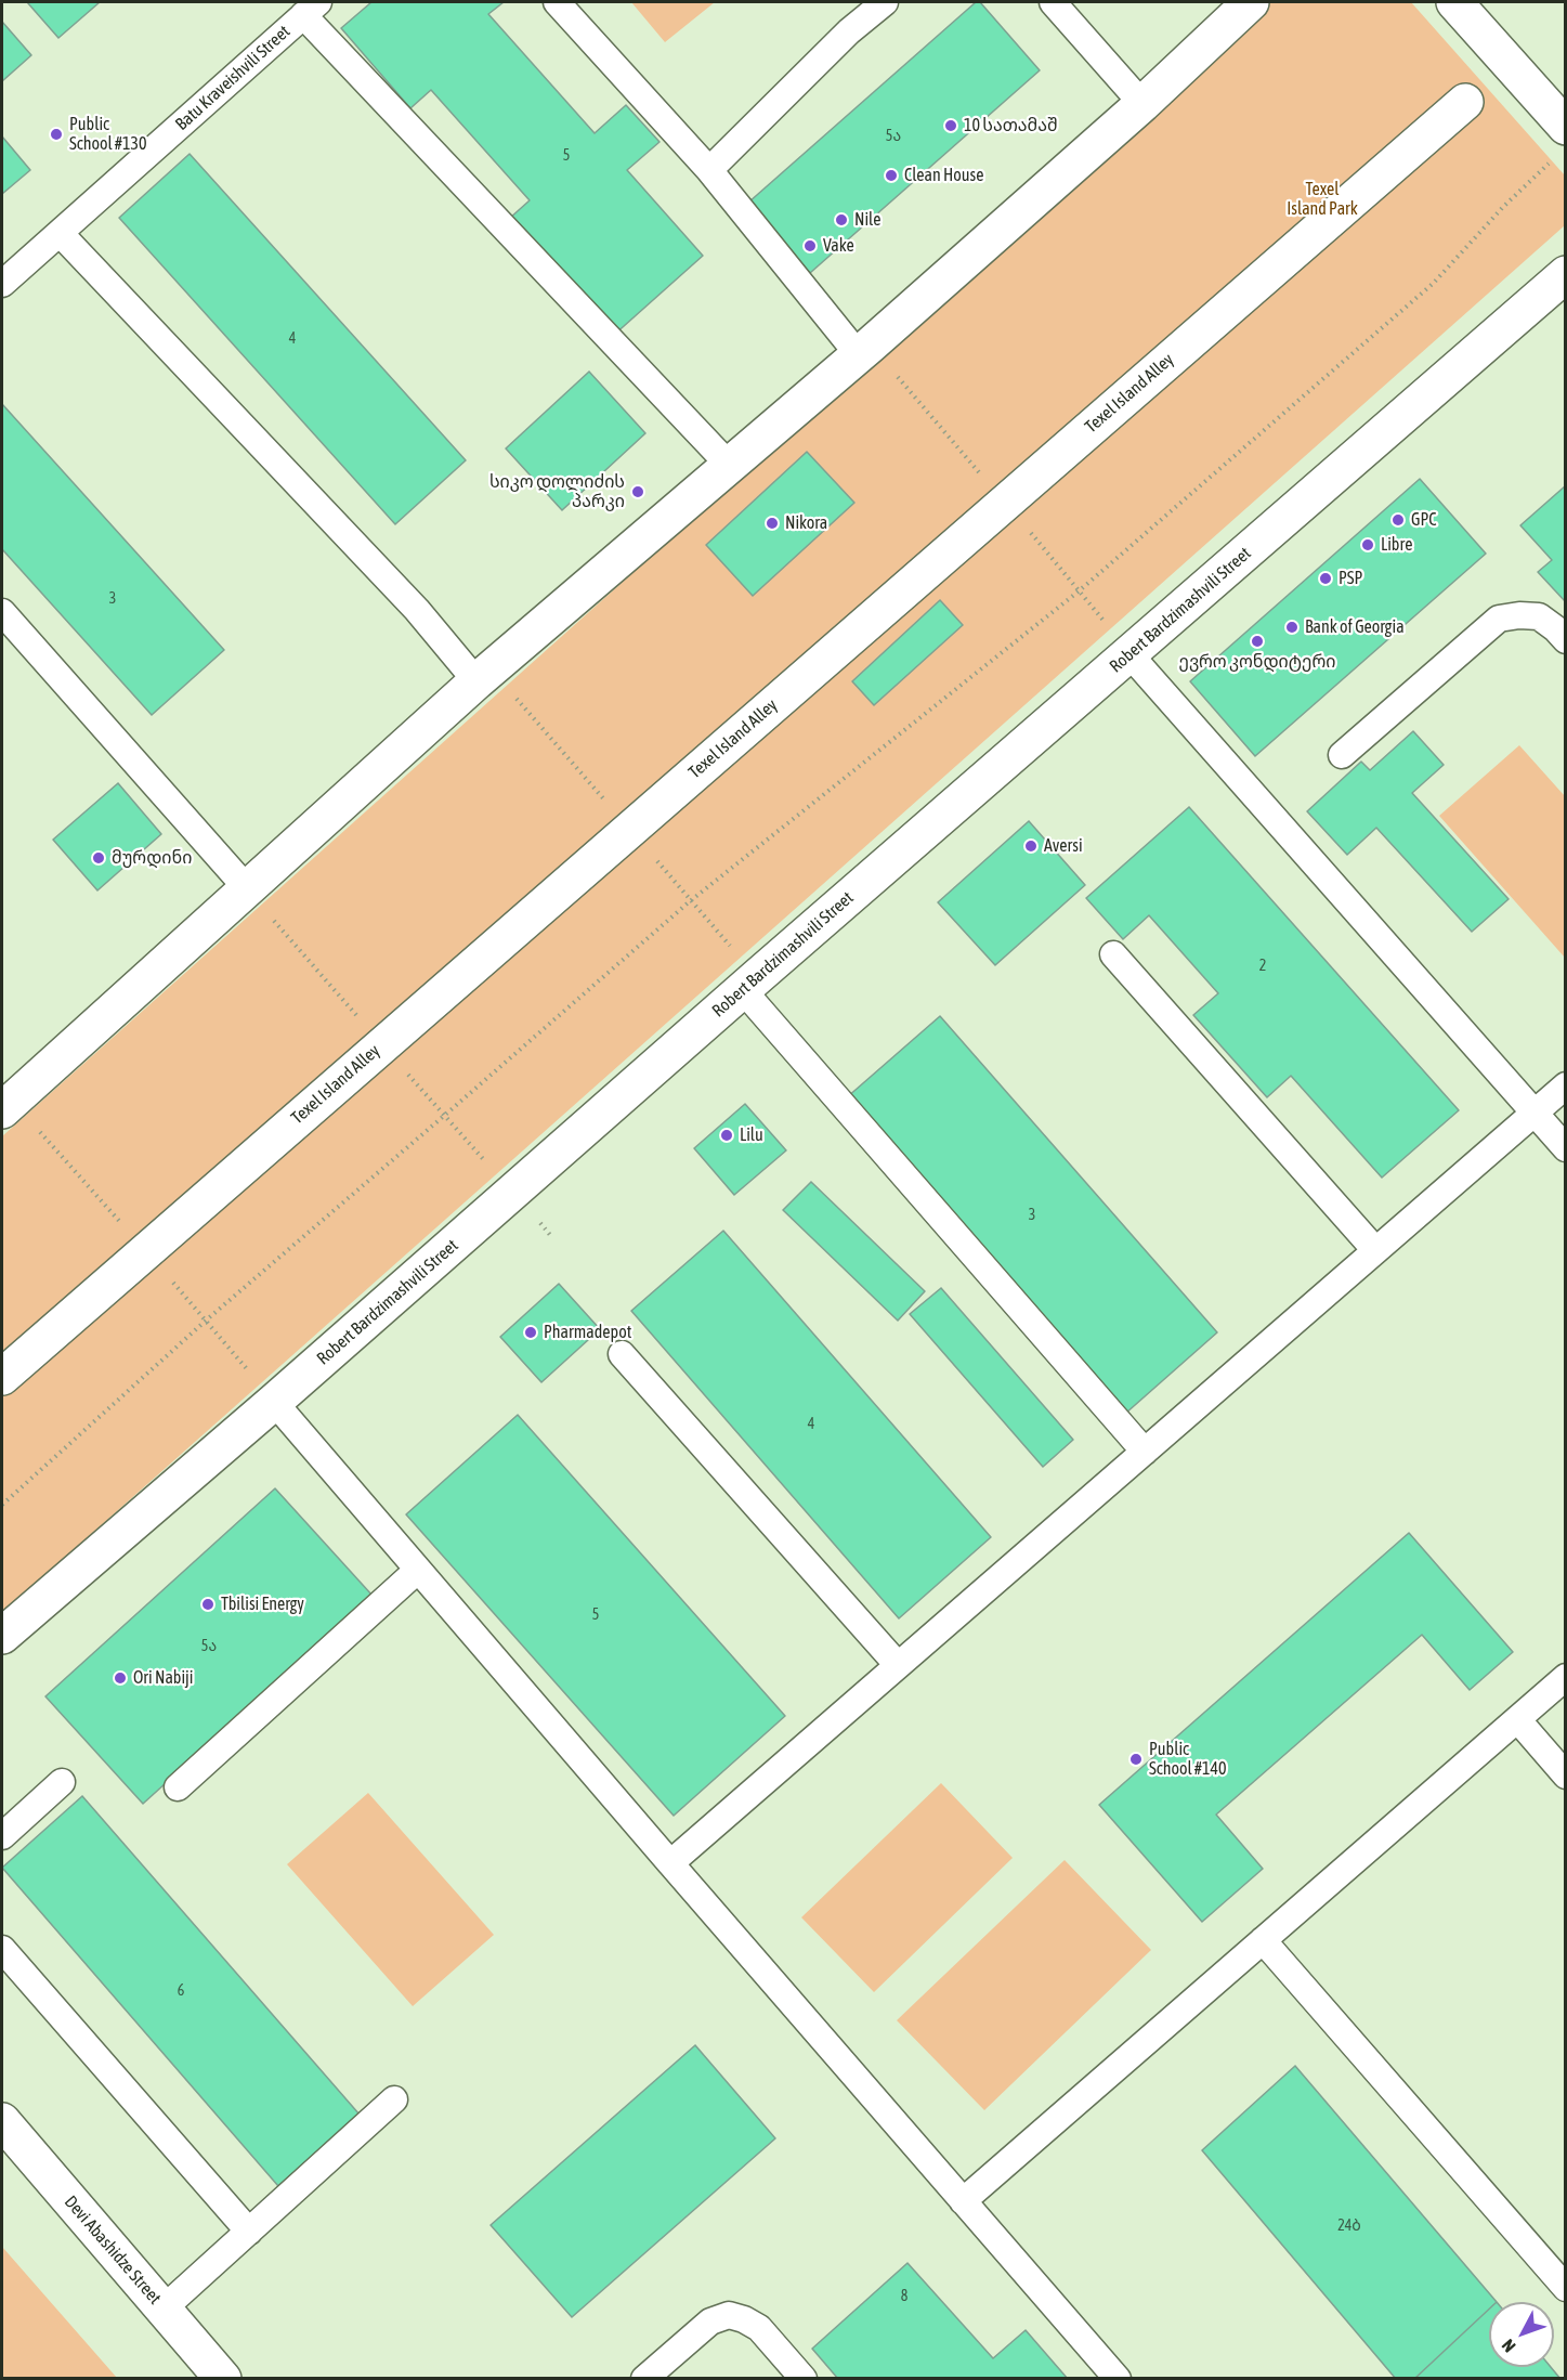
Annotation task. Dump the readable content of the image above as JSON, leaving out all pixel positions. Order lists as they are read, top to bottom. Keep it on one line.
{"streets":{"street":["Texel Island Alley","Robert Bardzimashvili Street","Devi Abashidze Street"],"lane":["Batu Kraveishvili Street"]},"parks":["Texel Island Park"],"places":["10 სათამაშ","Public School #130","Clean House","Nile","Vake","სიკო დოლიძის პარკი","GPC","Nikora","Libre","PSP","Bank of Georgia","ევრო კონდიტერი","Aversi","მურდინი","Lilu","Pharmadepot","Tbilisi Energy","Ori Nabiji","Public School #140"],"house_numbers":["5ა","5","4","3","2","3","4","5","5ა","6","24ბ","8"],"north":"bottom left"}
